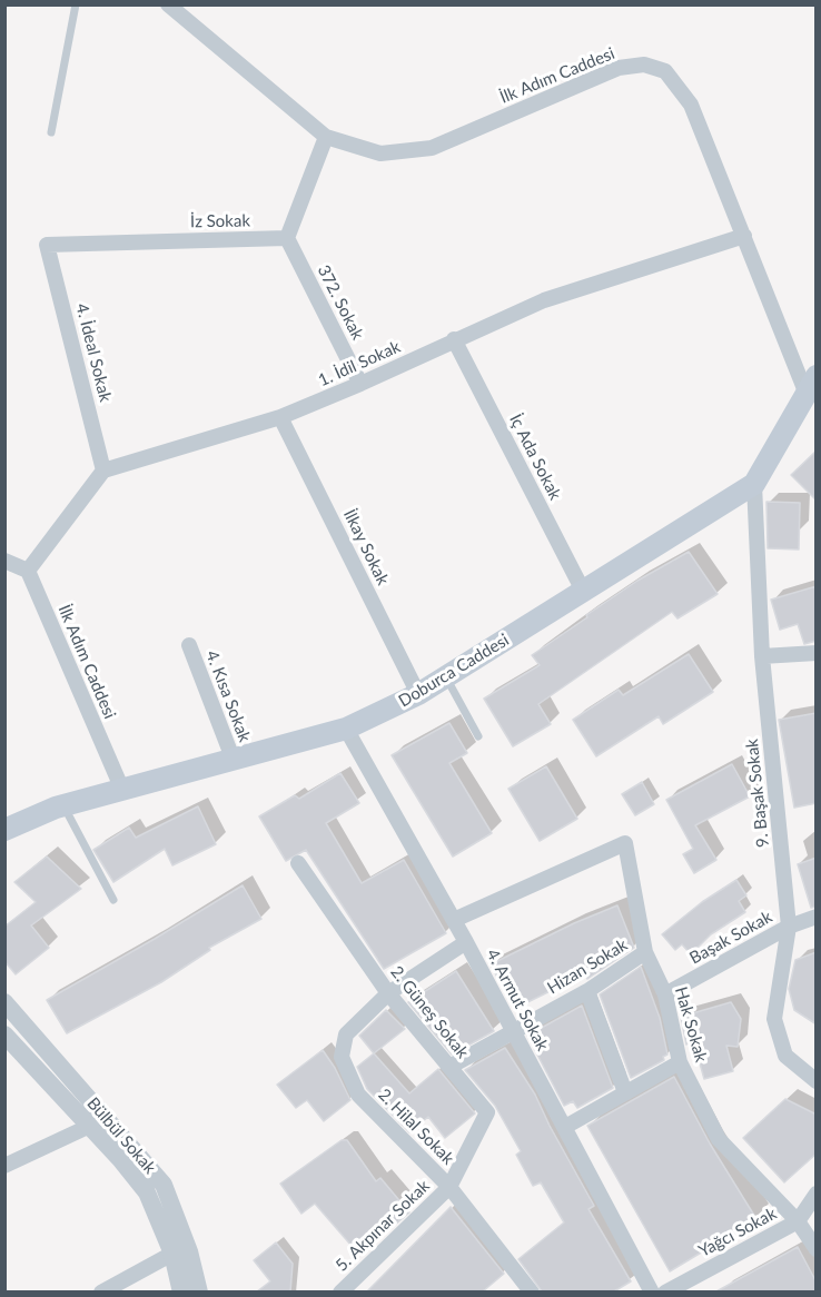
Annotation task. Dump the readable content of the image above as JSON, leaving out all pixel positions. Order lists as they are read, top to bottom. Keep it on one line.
{"streets":{"main road":["Doburca Caddesi"],"street":["İlk Adım Caddesi","İz Sokak","372. Sokak","4. İdeal Sokak","1. İdil Sokak","İç Ada Sokak","İlkay Sokak","4. Kısa Sokak","9. Başak Sokak","Başak Sokak","Hizan Sokak","4. Armut Sokak","2. Güneş Sokak","Hak Sokak","2. Hilal Sokak","Bülbül Sokak","5. Akpınar Sokak","Yağcı Sokak"]},"crossings":[["İlk Adım Caddesi","1. İdil Sokak"],["İlk Adım Caddesi","Doburca Caddesi"],["İz Sokak","372. Sokak"],["İz Sokak","4. İdeal Sokak"],["372. Sokak","1. İdil Sokak"],["4. İdeal Sokak","1. İdil Sokak"],["1. İdil Sokak","İç Ada Sokak"],["1. İdil Sokak","İlkay Sokak"],["İç Ada Sokak","Doburca Caddesi"],["İlkay Sokak","Doburca Caddesi"],["Doburca Caddesi","4. Kısa Sokak"],["Doburca Caddesi","9. Başak Sokak"],["Doburca Caddesi","4. Armut Sokak"],["9. Başak Sokak","Başak Sokak"],["Başak Sokak","Hak Sokak"],["Hizan Sokak","4. Armut Sokak"],["Hizan Sokak","2. Güneş Sokak"],["Hizan Sokak","Hak Sokak"],["4. Armut Sokak","Hak Sokak"],["4. Armut Sokak","2. Hilal Sokak"],["2. Güneş Sokak","2. Hilal Sokak"],["2. Güneş Sokak","5. Akpınar Sokak"],["Hak Sokak","Yağcı Sokak"],["2. Hilal Sokak","5. Akpınar Sokak"]]}
